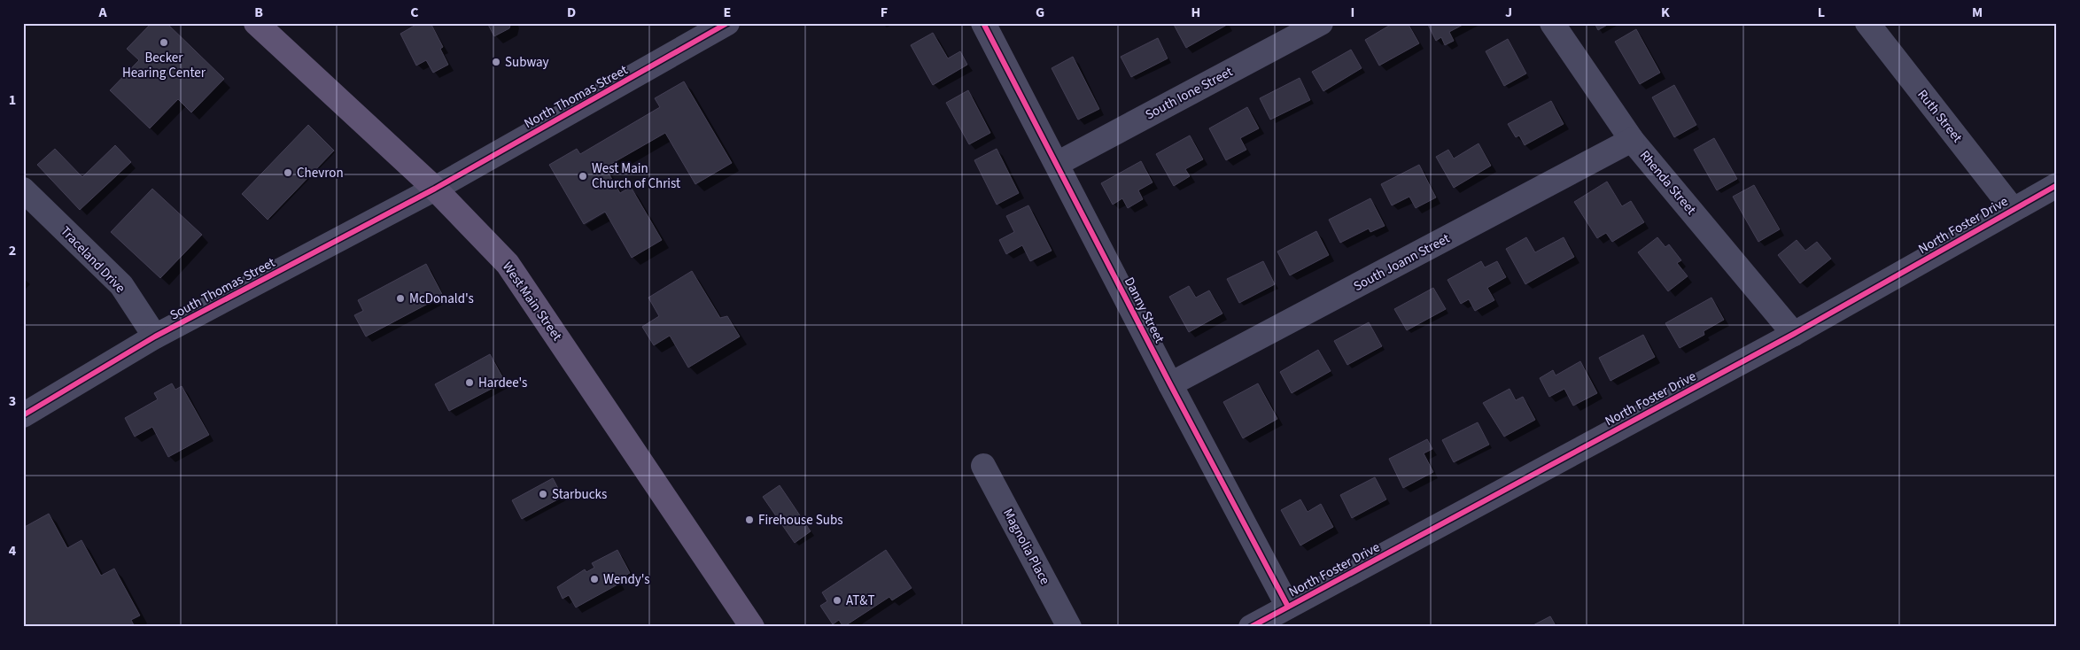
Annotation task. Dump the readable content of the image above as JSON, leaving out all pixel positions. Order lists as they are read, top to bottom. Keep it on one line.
{"streets":{"main road":["West Main Street"],"street":["South Ione Street","North Thomas Street","Ruth Street","Rhenda Street","North Foster Drive","Traceland Drive","South Joann Street","South Thomas Street","Danny Street","Magnolia Place"]},"crossings":[["South Ione Street","Danny Street"],["North Thomas Street","South Thomas Street"],["North Thomas Street","West Main Street"],["Ruth Street","North Foster Drive"],["Rhenda Street","North Foster Drive"],["Rhenda Street","South Joann Street"],["North Foster Drive","Danny Street"],["Traceland Drive","South Thomas Street"],["South Joann Street","Danny Street"],["South Thomas Street","West Main Street"]],"places":["Becker Hearing Center","Subway","Chevron","West Main Church of Christ","McDonald's","Hardee's","Starbucks","Firehouse Subs","Wendy's","AT&T"],"grid":{"columns":["A","B","C","D","E","F","G","H","I","J","K","L","M"],"rows":["1","2","3","4"]}}
